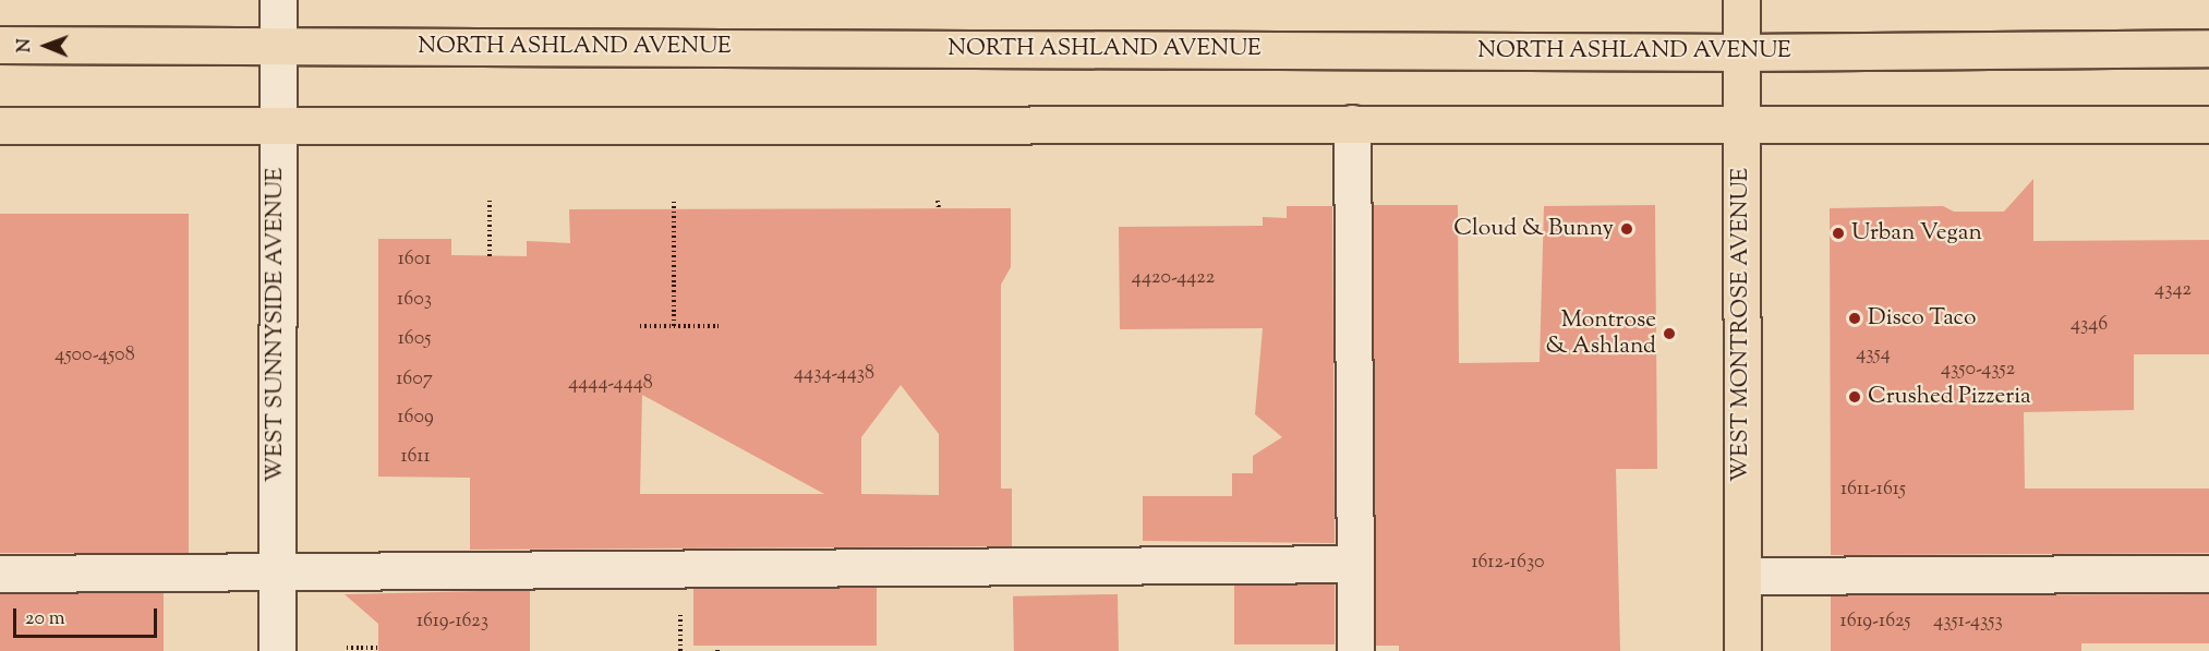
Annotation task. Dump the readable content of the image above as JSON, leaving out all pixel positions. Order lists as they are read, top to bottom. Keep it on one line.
{"streets":{"main road":["NORTH ASHLAND AVENUE","WEST MONTROSE AVENUE"],"street":["WEST SUNNYSIDE AVENUE"]},"crossings":[["NORTH ASHLAND AVENUE","WEST SUNNYSIDE AVENUE"],["NORTH ASHLAND AVENUE","WEST MONTROSE AVENUE"]],"places":["Cloud & Bunny","Urban Vegan","Disco Taco","Montrose & Ashland","Crushed Pizzeria"],"house_numbers":["1601","4420-4422","4342","1603","4346","1605","4354","4500-4508","4350-4352","4434-4438","1607","4444-4448","1609","1611","1611-1615","1612-1630","1619-1623","1619-1625","4351-4353"],"scale_bar":"20 m","north":"left"}
